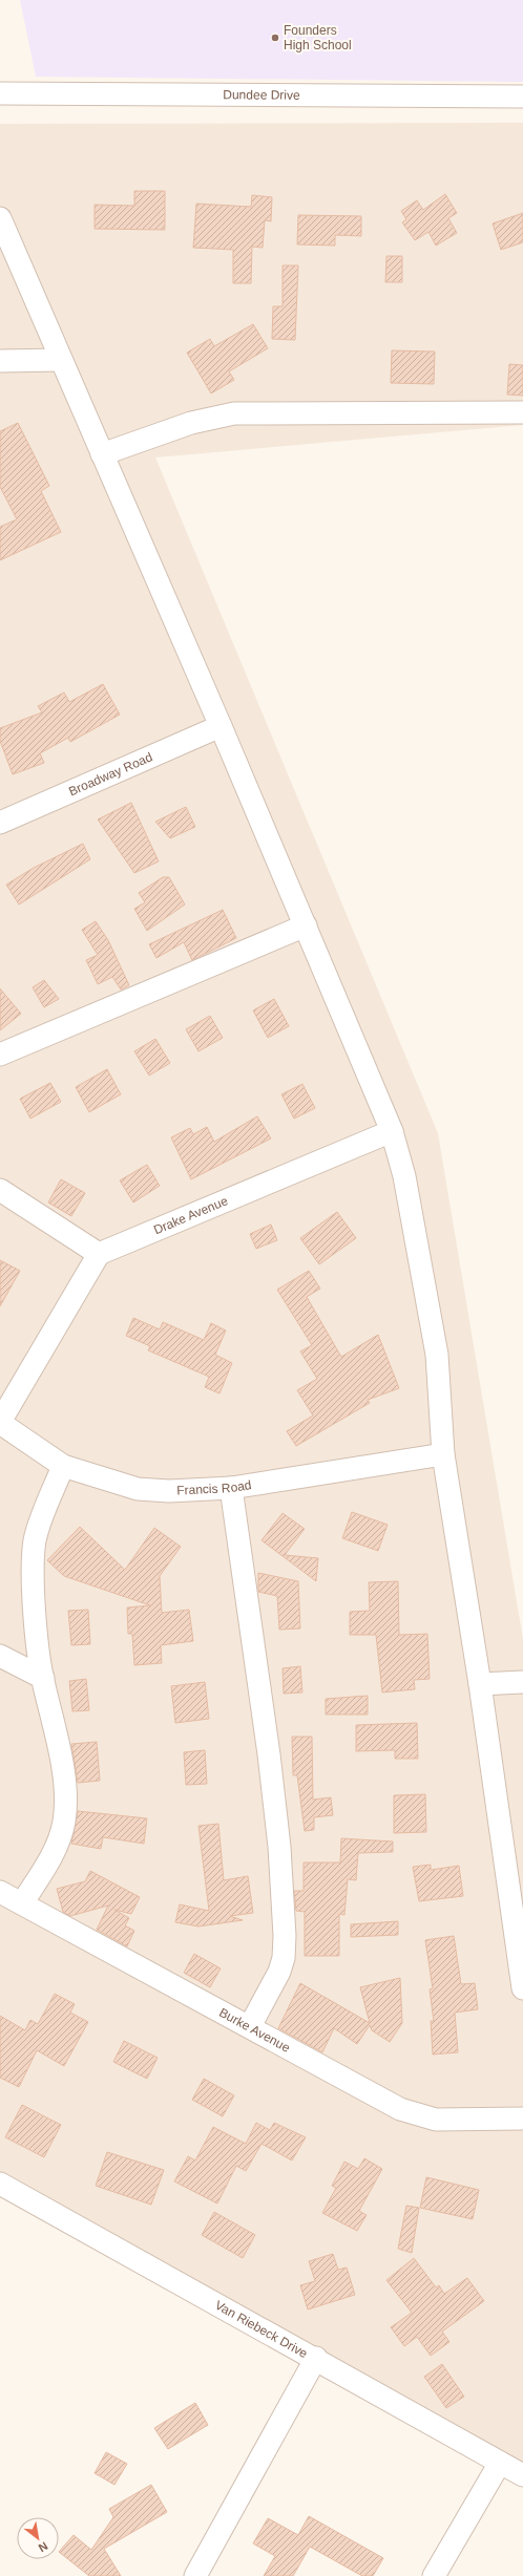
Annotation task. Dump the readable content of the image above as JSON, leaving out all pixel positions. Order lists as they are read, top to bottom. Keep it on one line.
{"streets":{"street":["Dundee Drive","Broadway Road","Drake Avenue","Francis Road","Burke Avenue","Van Riebeck Drive"]},"places":["Founders High School"],"north":"bottom right"}
